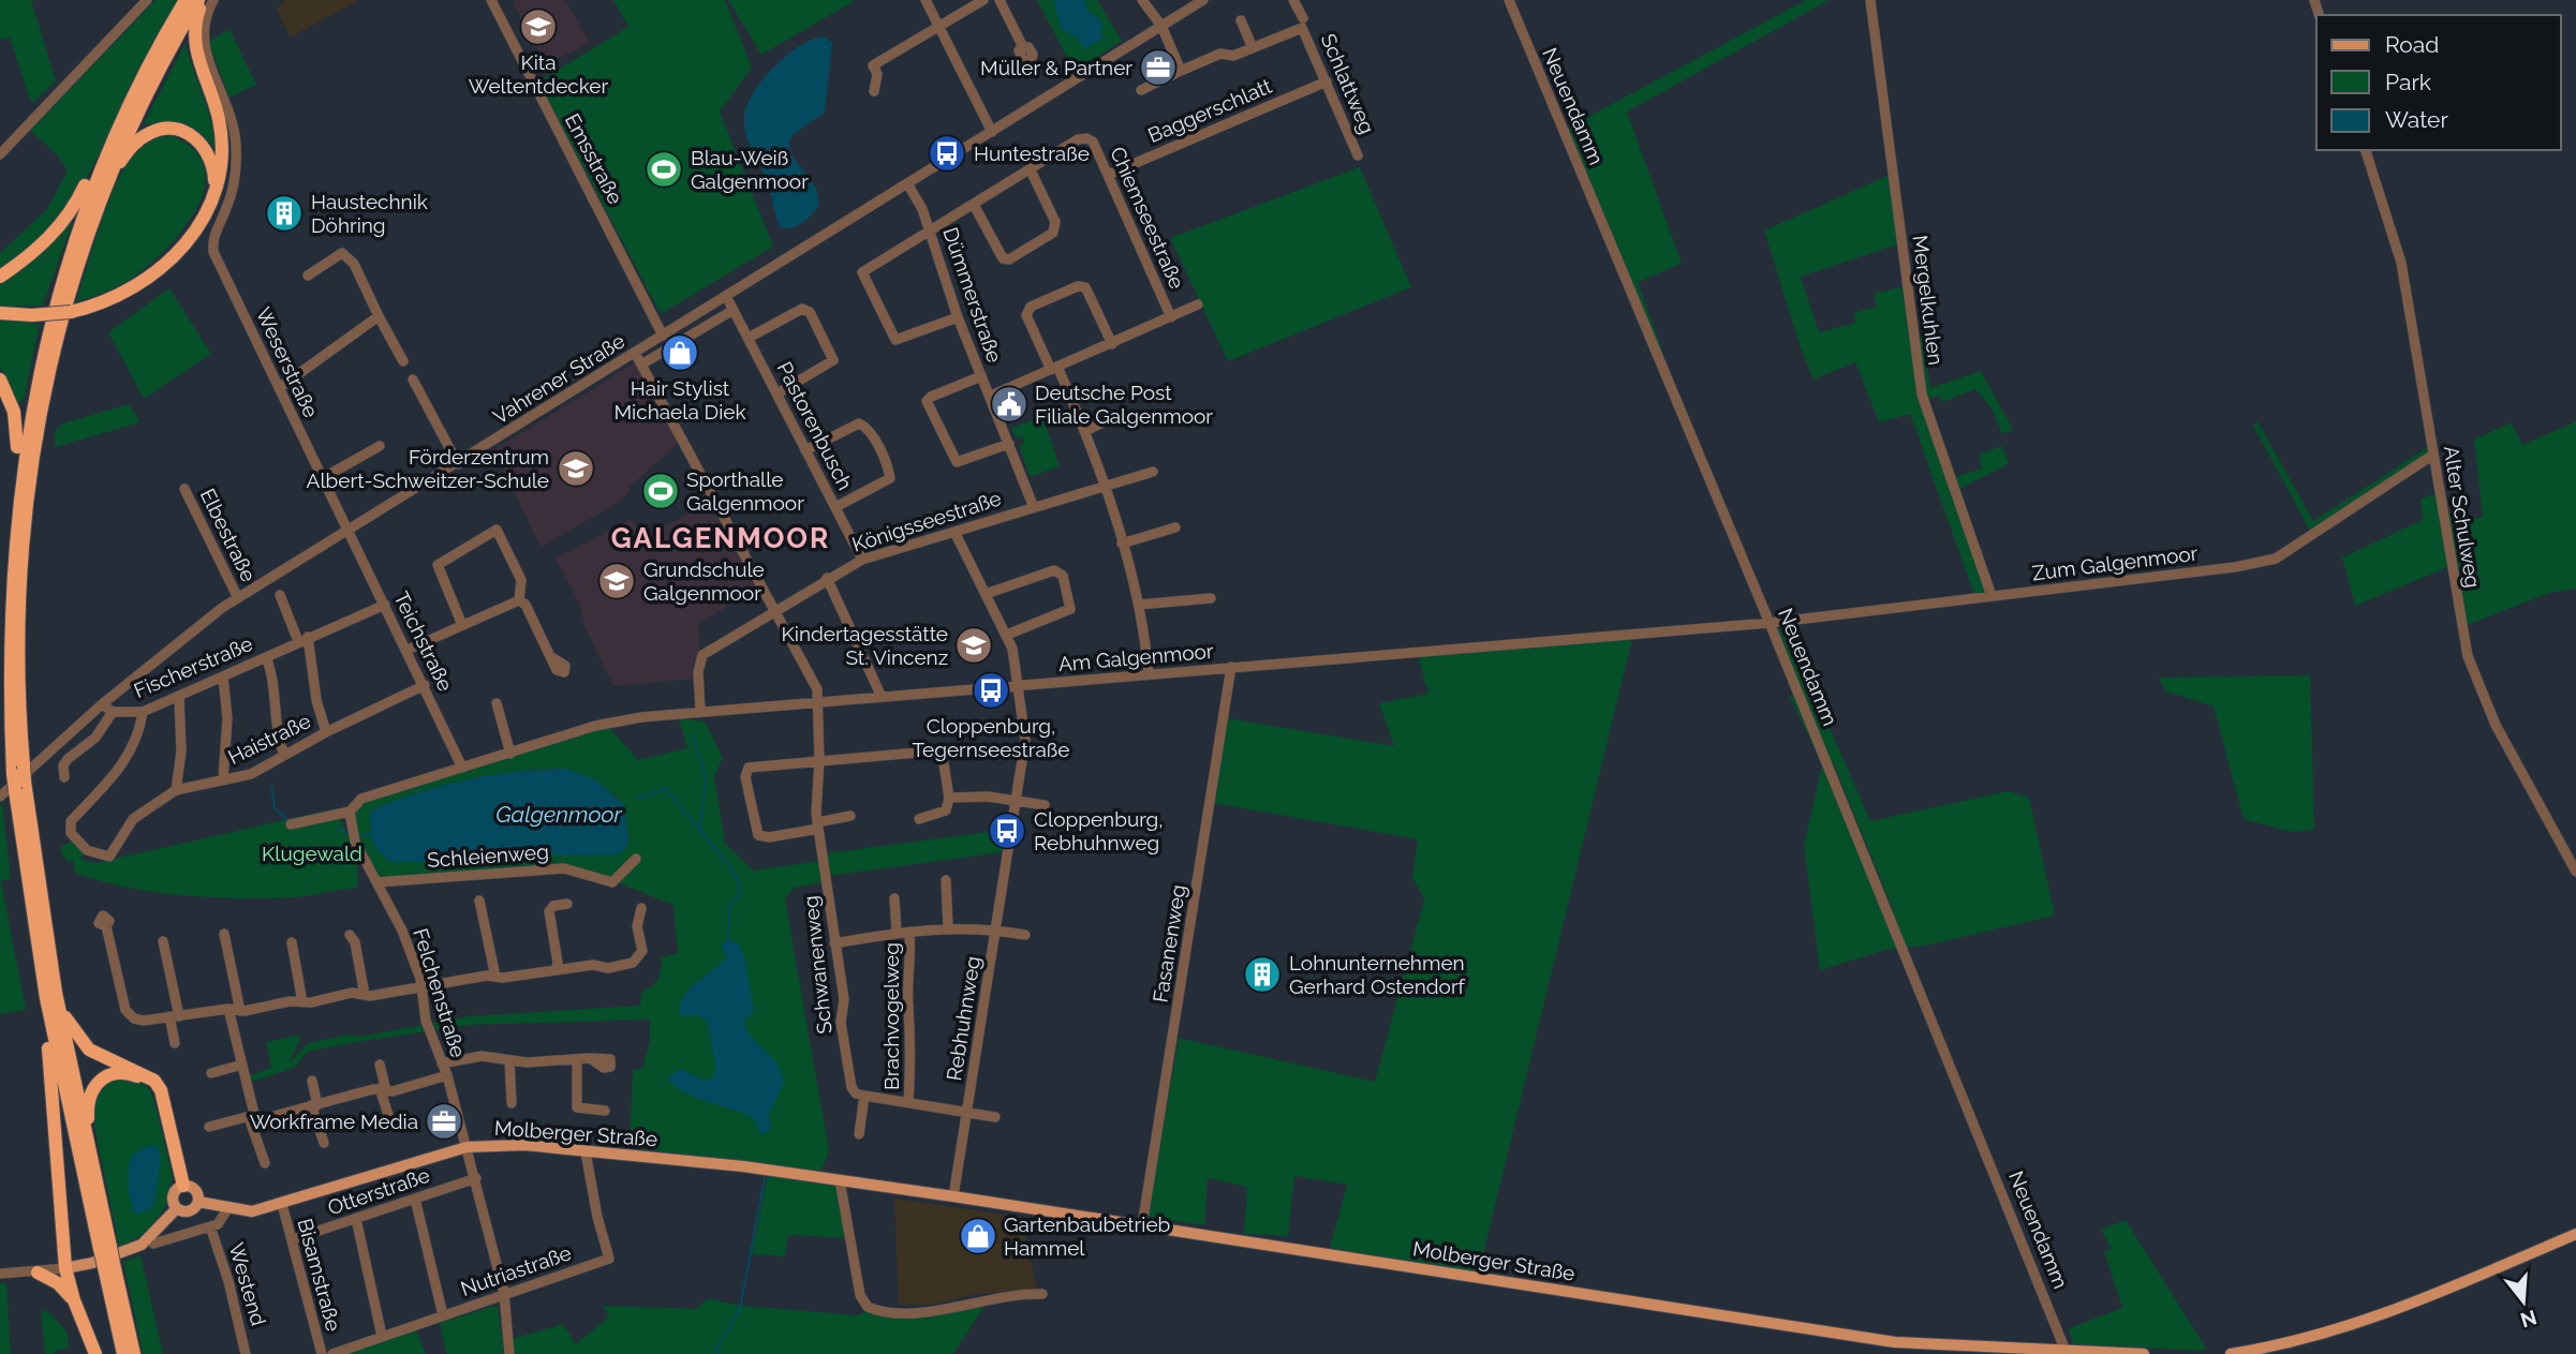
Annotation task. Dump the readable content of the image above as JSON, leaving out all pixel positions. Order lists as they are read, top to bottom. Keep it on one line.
{"streets":{"main road":["Molberger Straße"],"street":["Schlattweg","Neuendamm","Baggerschlatt","Emsstraße","Chiemseestraße","Dümmerstraße","Mergelkuhlen","Weserstraße","Vahrener Straße","Pastorenbusch","Alter Schulweg","Königsseestraße","Elbestraße","Zum Galgenmoor","Teichstraße","Am Galgenmoor","Fischerstraße","Haistraße","Schleienweg","Fasanenweg","Schwanenweg","Felchenstraße","Brachvogelweg","Rebhuhnweg","Otterstraße","Nutriastraße","Bisamstraße","Westend"]},"crossings":[["Schlattweg","Baggerschlatt"],["Neuendamm","Zum Galgenmoor"],["Neuendamm","Am Galgenmoor"],["Neuendamm","Molberger Straße"],["Baggerschlatt","Chiemseestraße"],["Emsstraße","Vahrener Straße"],["Chiemseestraße","Dümmerstraße"],["Dümmerstraße","Vahrener Straße"],["Dümmerstraße","Königsseestraße"],["Mergelkuhlen","Zum Galgenmoor"],["Weserstraße","Vahrener Straße"],["Weserstraße","Teichstraße"],["Vahrener Straße","Pastorenbusch"],["Vahrener Straße","Elbestraße"],["Vahrener Straße","Teichstraße"],["Vahrener Straße","Fischerstraße"],["Vahrener Straße","Schwanenweg"],["Pastorenbusch","Königsseestraße"],["Alter Schulweg","Zum Galgenmoor"],["Königsseestraße","Am Galgenmoor"],["Königsseestraße","Schwanenweg"],["Königsseestraße","Rebhuhnweg"],["Zum Galgenmoor","Am Galgenmoor"],["Teichstraße","Am Galgenmoor"],["Teichstraße","Fischerstraße"],["Teichstraße","Haistraße"],["Am Galgenmoor","Fasanenweg"],["Am Galgenmoor","Schwanenweg"],["Am Galgenmoor","Felchenstraße"],["Am Galgenmoor","Rebhuhnweg"],["Fischerstraße","Haistraße"],["Schleienweg","Felchenstraße"],["Fasanenweg","Molberger Straße"],["Felchenstraße","Molberger Straße"],["Felchenstraße","Otterstraße"],["Felchenstraße","Nutriastraße"],["Rebhuhnweg","Molberger Straße"],["Molberger Straße","Nutriastraße"],["Molberger Straße","Bisamstraße"],["Otterstraße","Bisamstraße"]],"districts":["GALGENMOOR"],"water":["Galgenmoor"],"parks":["Klugewald"],"places":{"school or university":["Kita Weltentdecker","Förderzentrum Albert-Schweitzer-Schule","Grundschule Galgenmoor","Kindertagesstätte St. Vincenz"],"office":["Müller & Partner","Workframe Media"],"bus stop":["Huntestraße","Cloppenburg, Tegernseestraße","Cloppenburg, Rebhuhnweg"],"sports":["Blau-Weiß Galgenmoor","Sporthalle Galgenmoor"],"building":["Haustechnik Döhring","Lohnunternehmen Gerhard Ostendorf"],"shop":["Hair Stylist Michaela Diek","Gartenbaubetrieb Hammel"],"public building":["Deutsche Post Filiale Galgenmoor"]},"legend":["Road","Park","Water"],"north":"bottom"}
